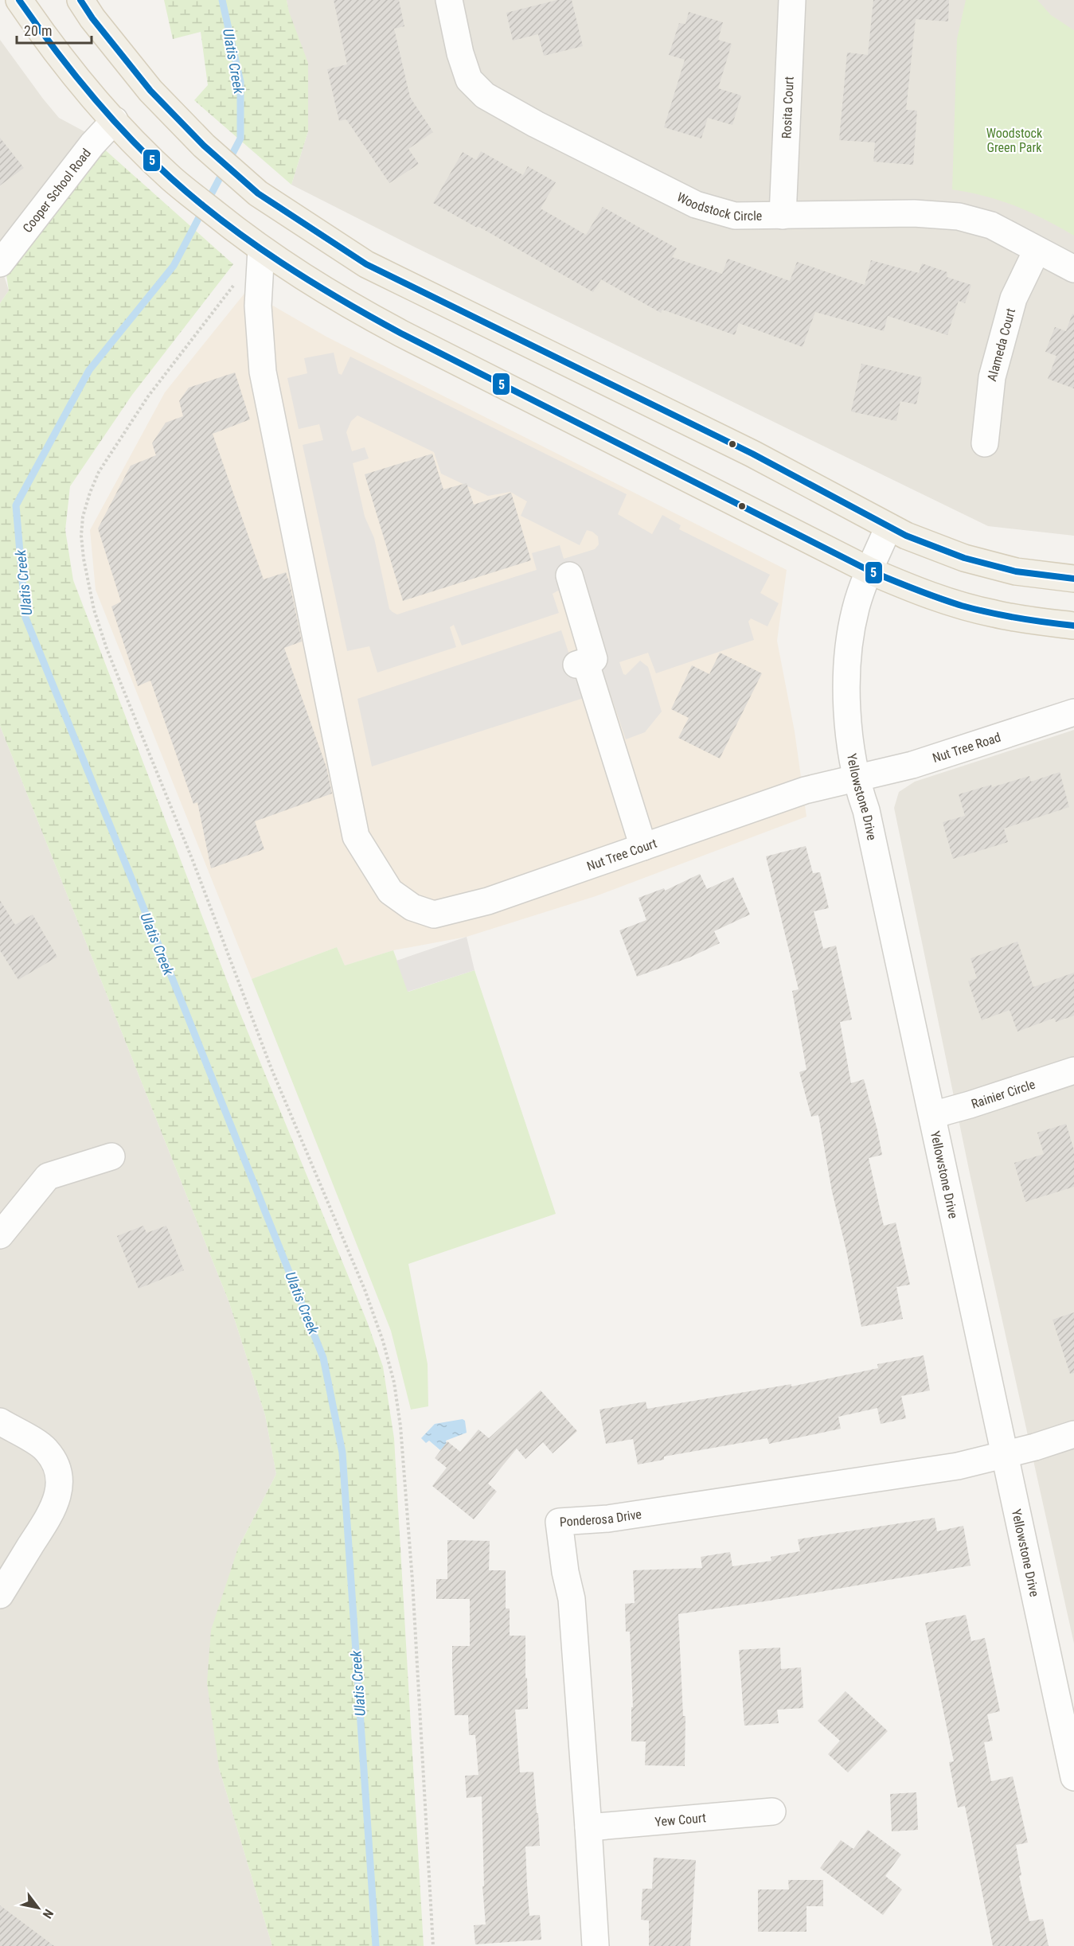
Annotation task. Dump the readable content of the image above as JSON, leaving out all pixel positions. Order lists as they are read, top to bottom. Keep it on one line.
{"streets":{"street":["Rosita Court","Cooper School Road","Woodstock Circle","Alameda Court","Nut Tree Road","Yellowstone Drive","Nut Tree Court","Rainier Circle","Ponderosa Drive","Yew Court"]},"crossings":[["Rosita Court","Woodstock Circle"],["Woodstock Circle","Alameda Court"],["Nut Tree Road","Yellowstone Drive"],["Nut Tree Road","Nut Tree Court"],["Yellowstone Drive","Nut Tree Court"],["Yellowstone Drive","Rainier Circle"],["Yellowstone Drive","Ponderosa Drive"],["Ponderosa Drive","Yew Court"]],"water":["Ulatis Creek"],"parks":["Woodstock Green Park"],"lines":["transit line 5"],"scale_bar":"20 m","north":"bottom right"}
